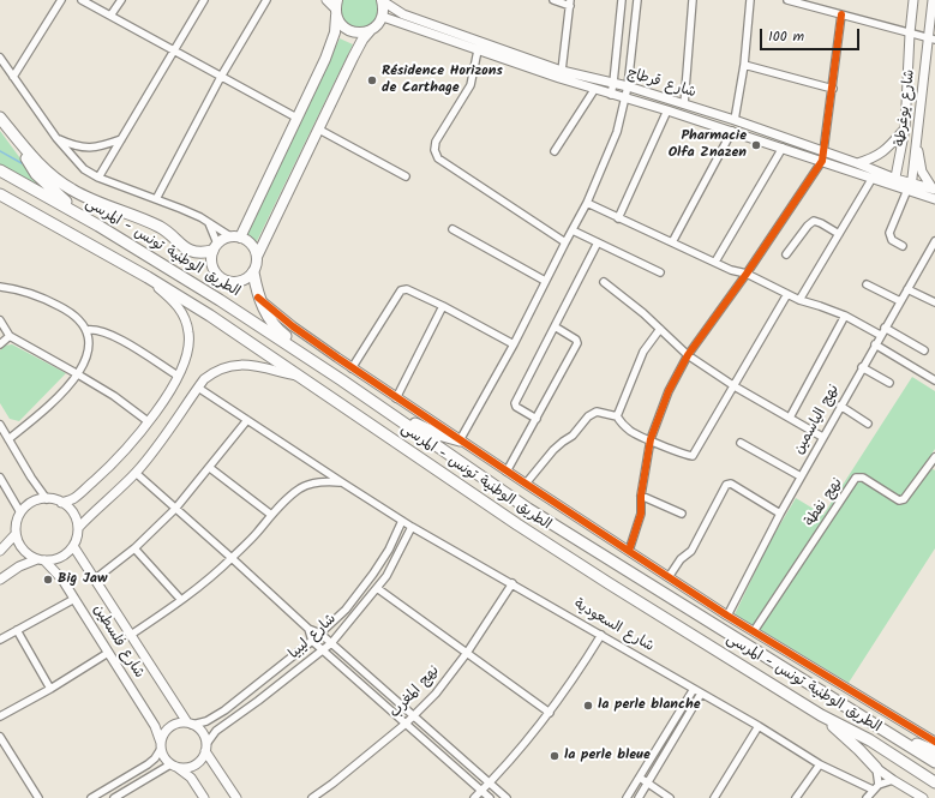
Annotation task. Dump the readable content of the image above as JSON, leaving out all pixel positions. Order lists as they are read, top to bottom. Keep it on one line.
{"streets":{"highway":["الطريق الوطنية تونس - المرسى"],"street":["شارع قرطاج","شارع يوغرطة","نهج الياسمين","نهج نفطة","شارع السعودية","شارع ليبيا","شارع فلسطين","نهج المغرب"]},"crossings":[["شارع قرطاج","شارع يوغرطة"],["شارع السعودية","شارع ليبيا"],["شارع السعودية","نهج المغرب"],["شارع ليبيا","شارع فلسطين"]],"places":["Résidence Horizons de Carthage","Pharmacie Olfa Znazen","Big Jaw","la perle blanche","la perle bleue"],"scale_bar":"100 m"}
